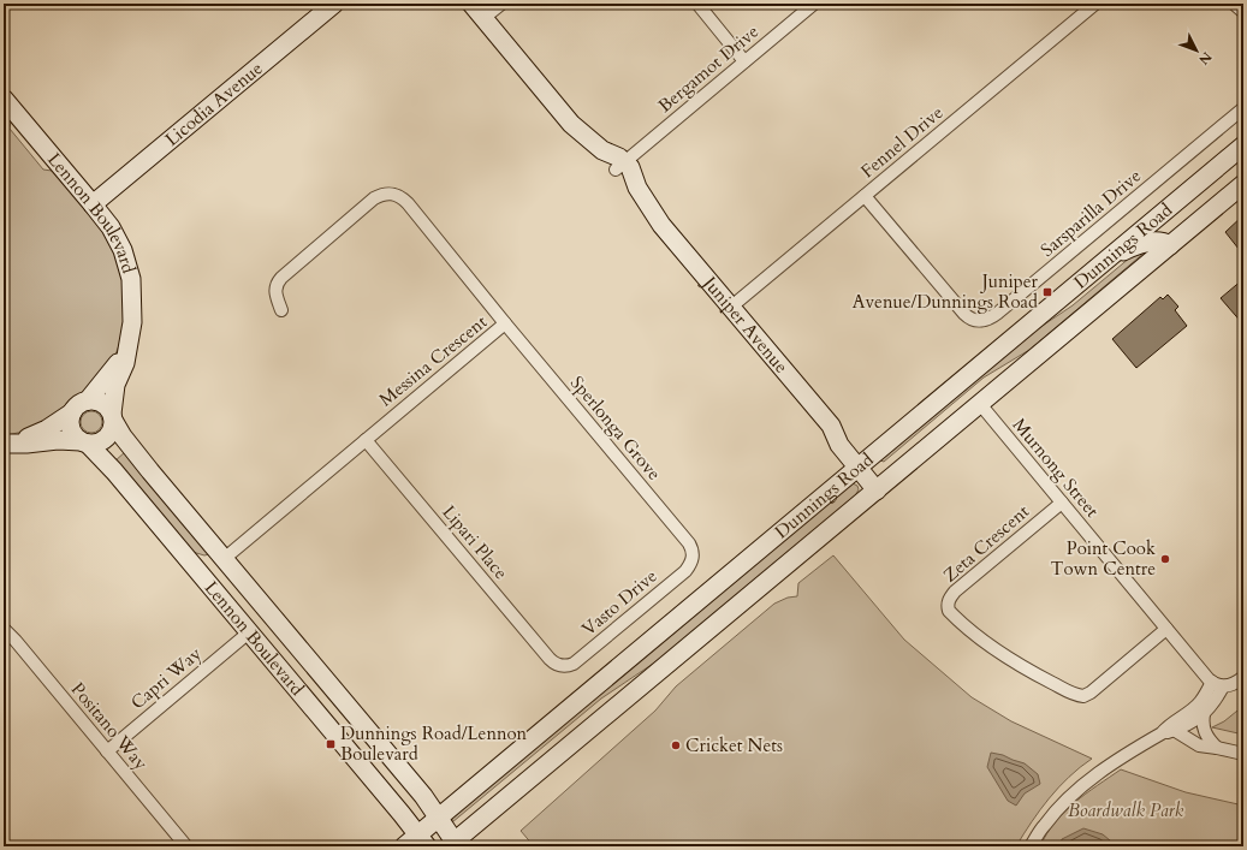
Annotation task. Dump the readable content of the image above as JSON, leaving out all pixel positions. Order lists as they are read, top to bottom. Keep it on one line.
{"streets":{"street":["Bergamot Drive","Licodia Avenue","Fennel Drive","Sarsparilla Drive","Lennon Boulevard","Dunnings Road","Juniper Avenue","Messina Crescent","Sperlonga Grove","Murnong Street","Lipari Place","Zeta Crescent","Vasto Drive","Capri Way","Positano Way"]},"crossings":[["Bergamot Drive","Juniper Avenue"],["Licodia Avenue","Lennon Boulevard"],["Fennel Drive","Sarsparilla Drive"],["Fennel Drive","Juniper Avenue"],["Lennon Boulevard","Dunnings Road"],["Lennon Boulevard","Messina Crescent"],["Lennon Boulevard","Capri Way"],["Dunnings Road","Juniper Avenue"],["Dunnings Road","Murnong Street"],["Messina Crescent","Sperlonga Grove"],["Messina Crescent","Lipari Place"],["Sperlonga Grove","Vasto Drive"],["Murnong Street","Zeta Crescent"],["Lipari Place","Vasto Drive"],["Capri Way","Positano Way"]],"parks":["Boardwalk Park"],"places":{"transit":["Juniper Avenue/Dunnings Road","Dunnings Road/Lennon Boulevard"],"other":["Point Cook Town Centre","Cricket Nets"]},"north":"bottom right"}
